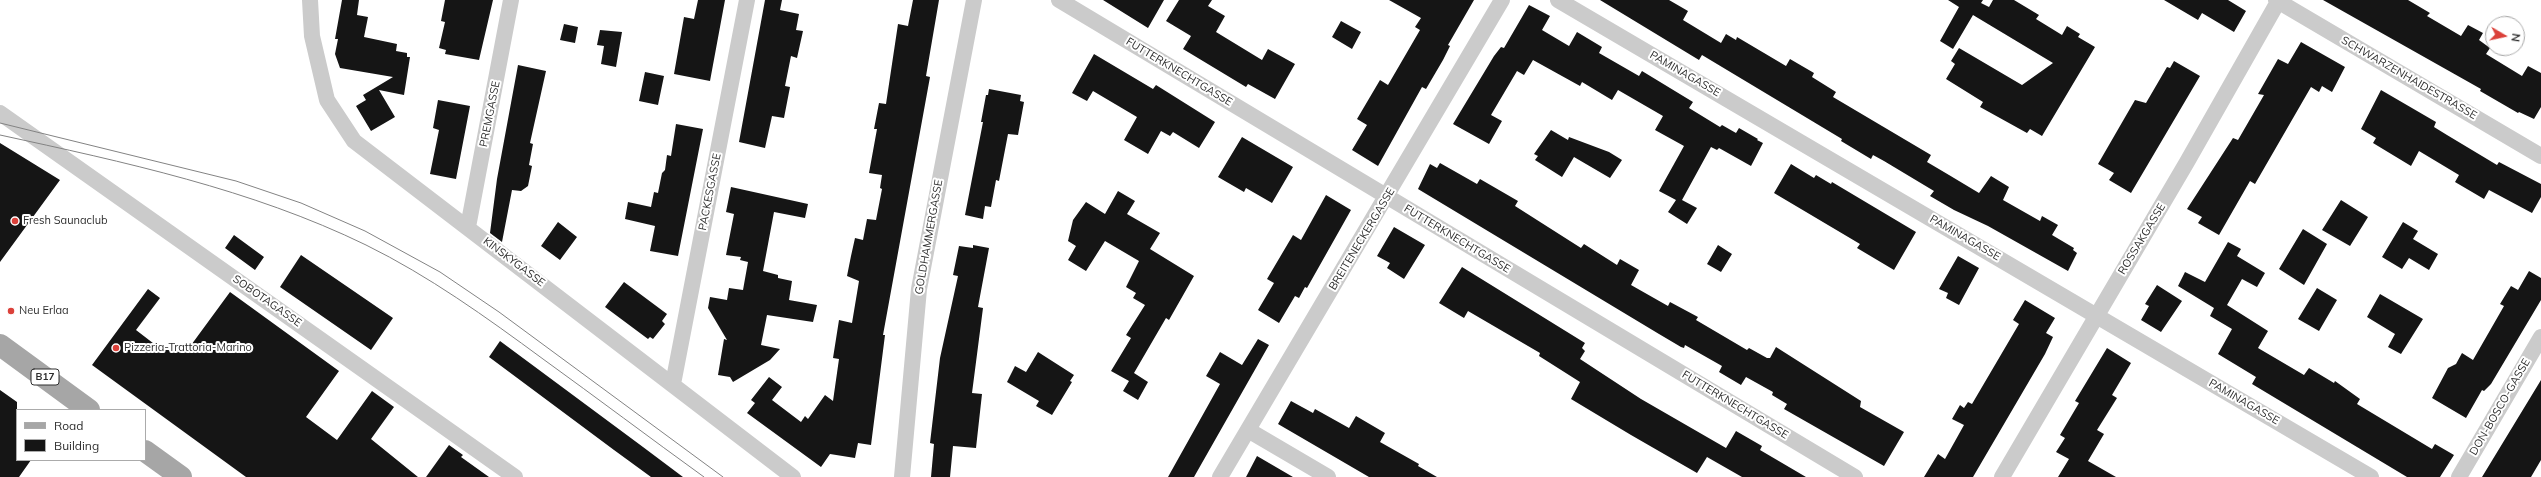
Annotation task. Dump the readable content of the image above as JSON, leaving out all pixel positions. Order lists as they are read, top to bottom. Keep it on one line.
{"streets":{"main road":["B17"],"street":["FUTTERKNECHTGASSE","PAMINAGASSE","SCHWARZENHAIDESTRASSE","PREMGASSE","PACKESGASSE","GOLDHAMMERGASSE","BREITENECKERGASSE","ROSSAKGASSE","KINSKYGASSE","SOBOTAGASSE","DON-BOSCO-GASSE"]},"crossings":[["FUTTERKNECHTGASSE","BREITENECKERGASSE"],["PAMINAGASSE","ROSSAKGASSE"],["SCHWARZENHAIDESTRASSE","ROSSAKGASSE"],["PREMGASSE","KINSKYGASSE"],["PACKESGASSE","KINSKYGASSE"]],"places":["Fresh Saunaclub","Neu Erlaa","Pizzeria-Trattoria-Marino"],"legend":["Road","Building"],"north":"right"}
